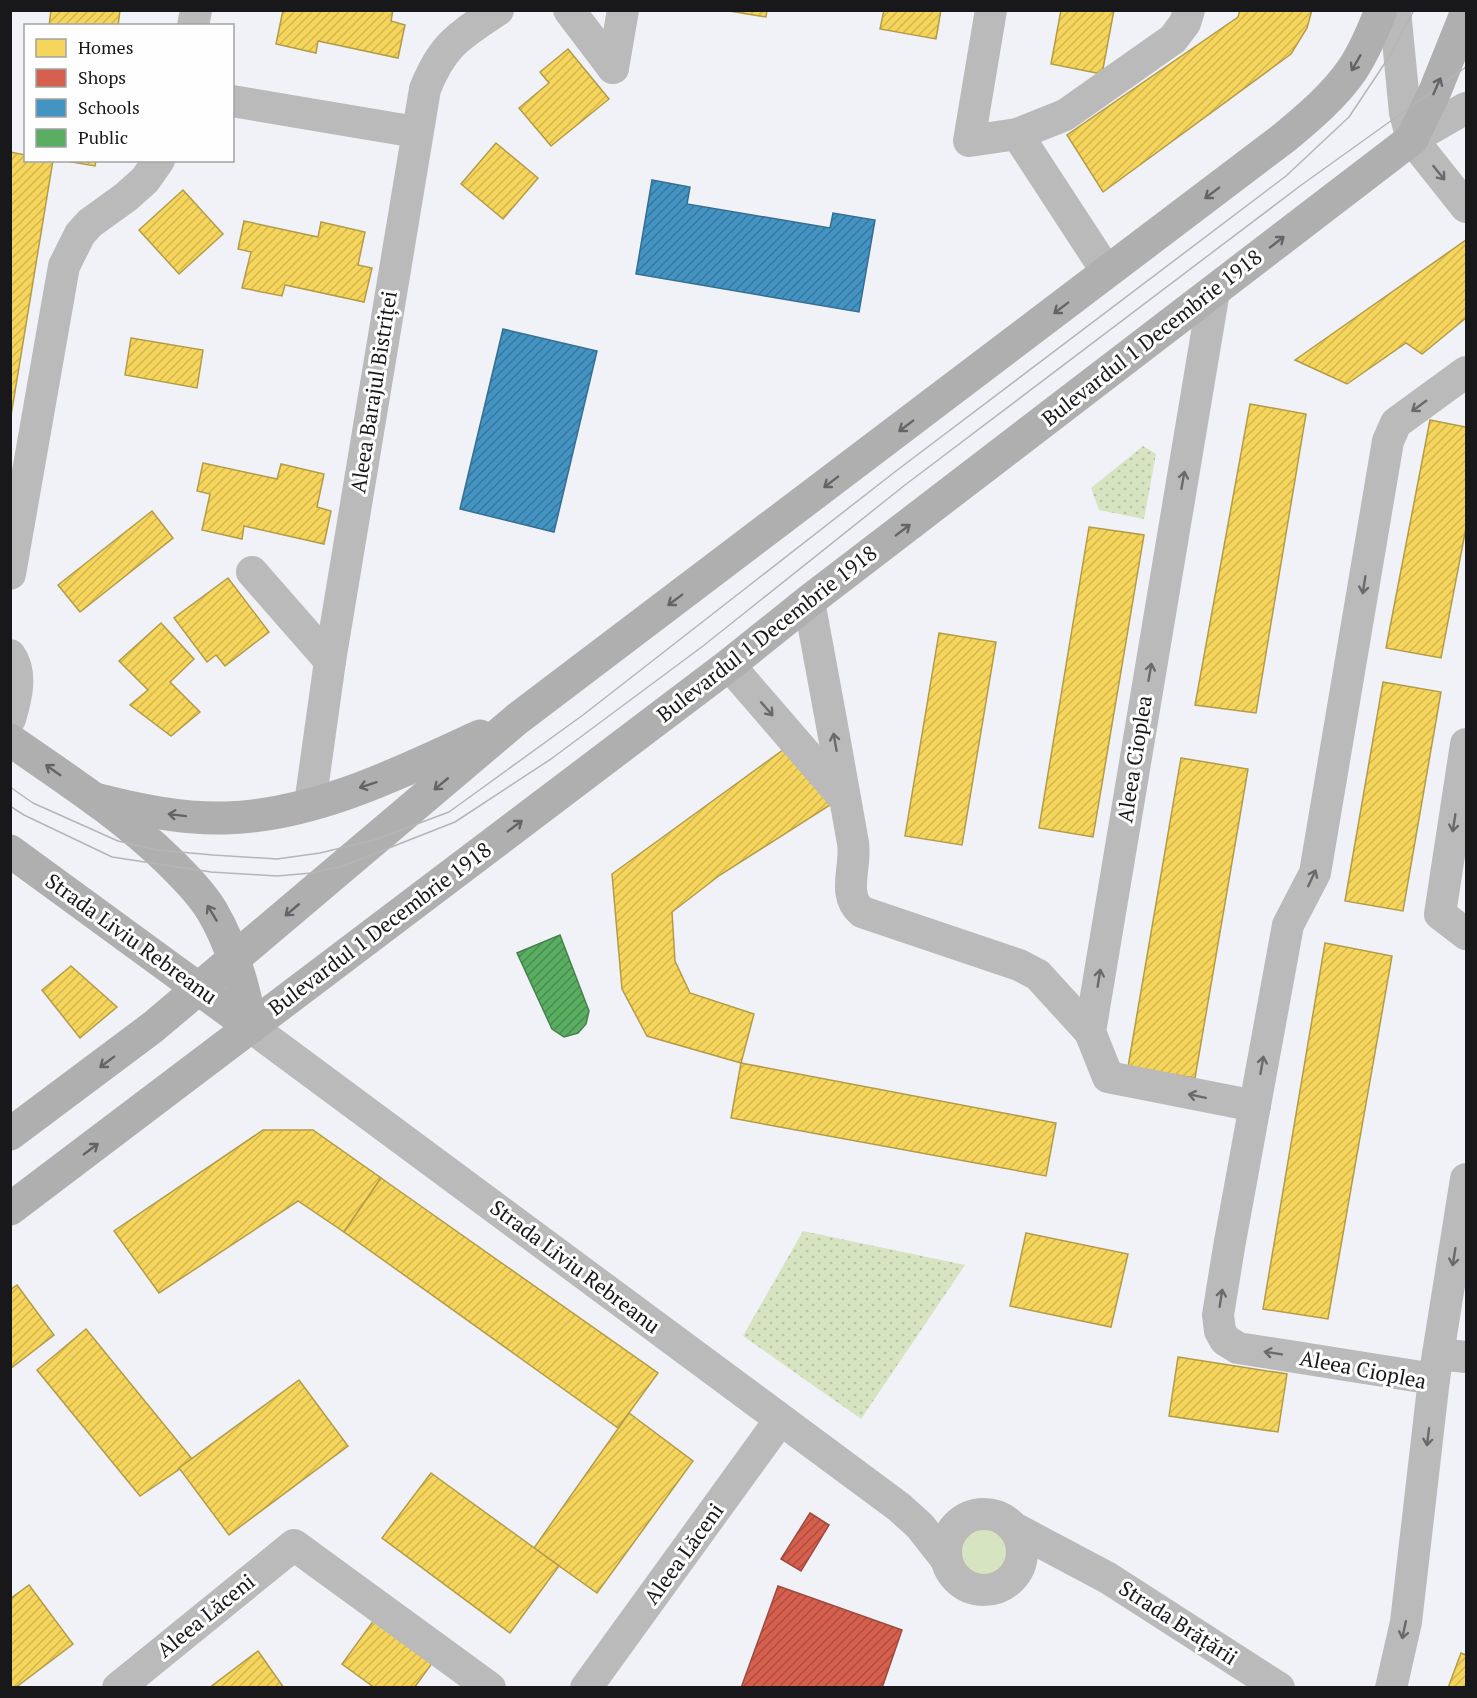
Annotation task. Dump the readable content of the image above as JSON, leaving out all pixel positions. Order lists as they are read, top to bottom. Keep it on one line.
{"streets":{"main road":["Bulevardul 1 Decembrie 1918","Strada Liviu Rebreanu"],"street":["Aleea Barajul Bistriței","Aleea Cioplea","Aleea Lăceni","Strada Brățării"]},"crossings":[["Bulevardul 1 Decembrie 1918","Aleea Cioplea"],["Bulevardul 1 Decembrie 1918","Strada Liviu Rebreanu"],["Aleea Barajul Bistriței","Strada Liviu Rebreanu"],["Strada Liviu Rebreanu","Aleea Lăceni"],["Strada Liviu Rebreanu","Strada Brățării"]],"legend":["Homes","Shops","Schools","Public"]}
